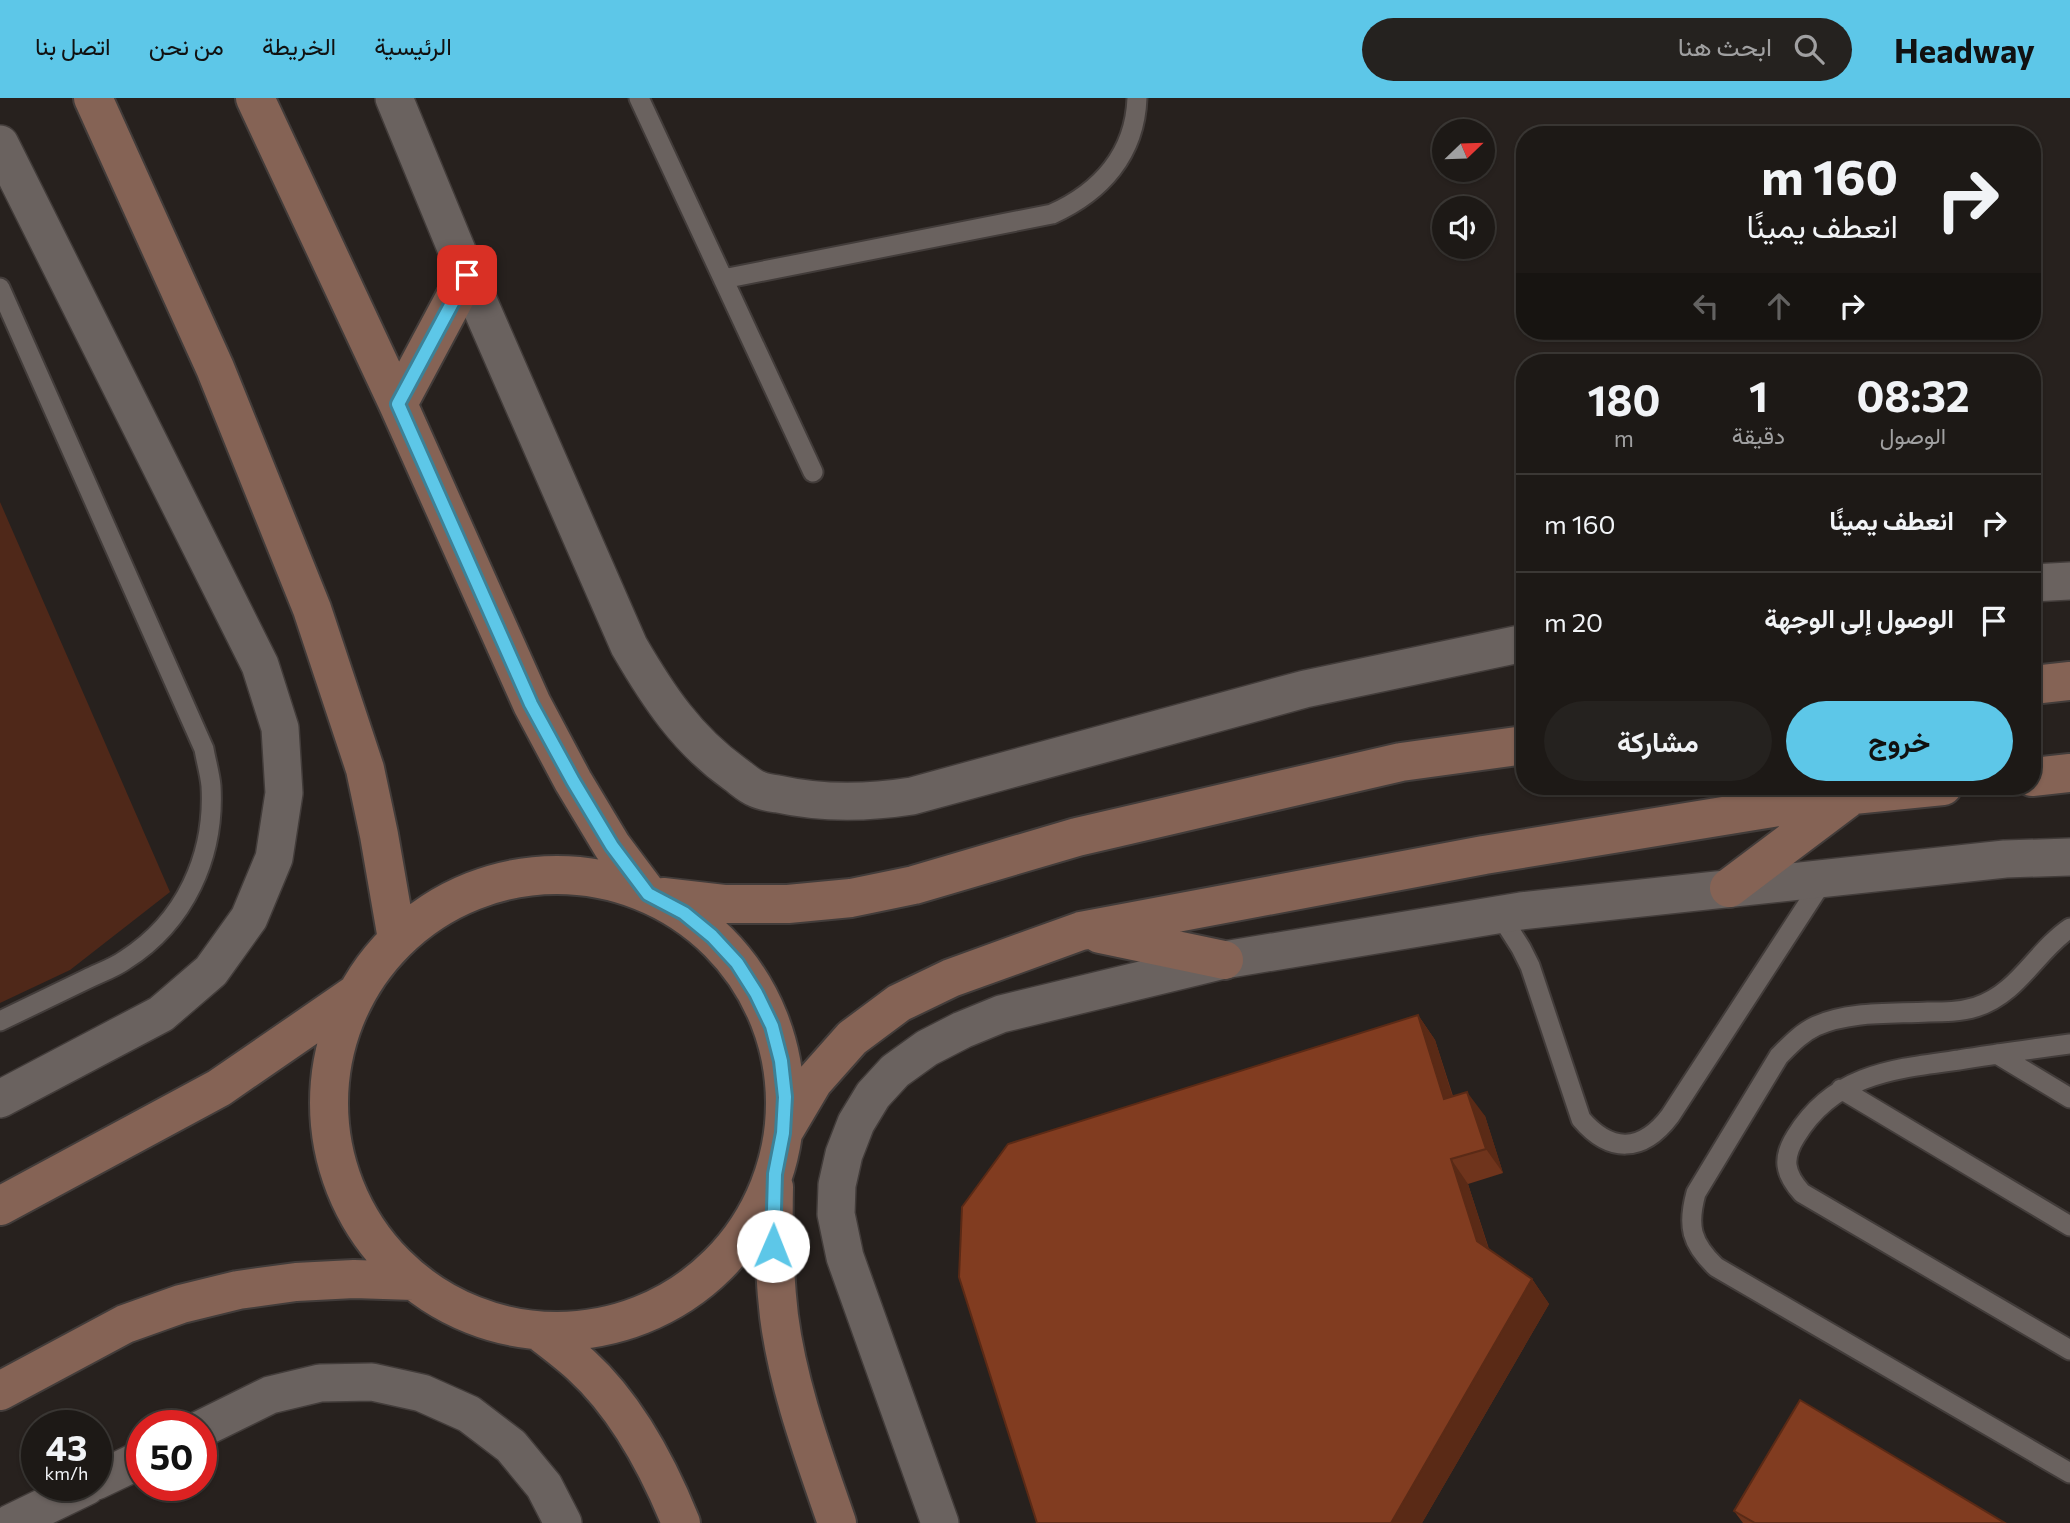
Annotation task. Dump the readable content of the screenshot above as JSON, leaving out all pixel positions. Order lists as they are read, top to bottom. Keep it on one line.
{"north":"top right","page":{"header":"Headway","search":"ابحث هنا","nav":["الرئيسية","الخريطة","من نحن","اتصل بنا"],"turn":["160 m","انعطف يمينًا"],"eta":["08:32","الوصول","1","دقيقة","180","m"],"list":[{"name":"انعطف يمينًا","value":"160 m"},{"name":"الوصول إلى الوجهة","value":"20 m"}],"buttons":["خروج","مشاركة"],"speed":"43 km/h","limit":"50"}}
